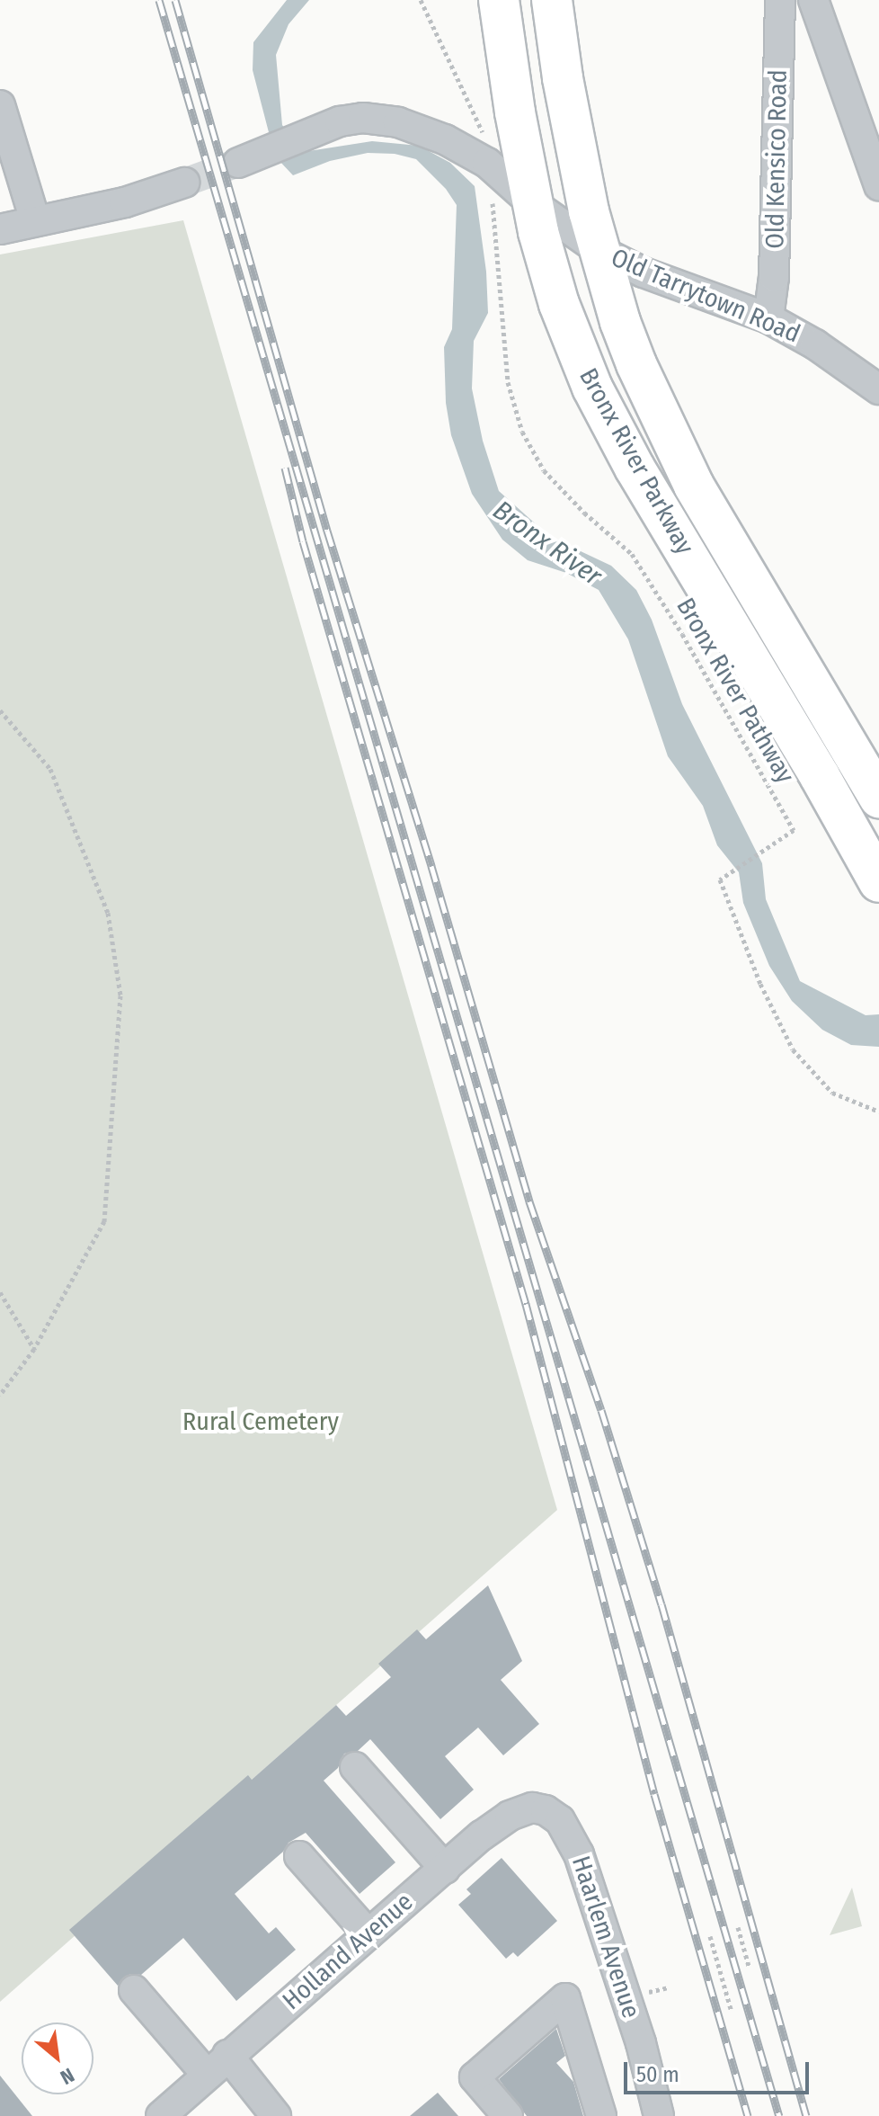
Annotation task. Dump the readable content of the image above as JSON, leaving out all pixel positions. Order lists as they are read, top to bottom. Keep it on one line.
{"streets":{"highway":["Bronx River Parkway"],"street":["Old Kensico Road","Old Tarrytown Road","Haarlem Avenue","Holland Avenue"],"path":["Bronx River Pathway"]},"crossings":[["Old Kensico Road","Old Tarrytown Road"],["Old Tarrytown Road","Bronx River Parkway"],["Haarlem Avenue","Holland Avenue"]],"water":["Bronx River"],"parks":["Rural Cemetery"],"scale_bar":"50 m","north":"bottom right"}
